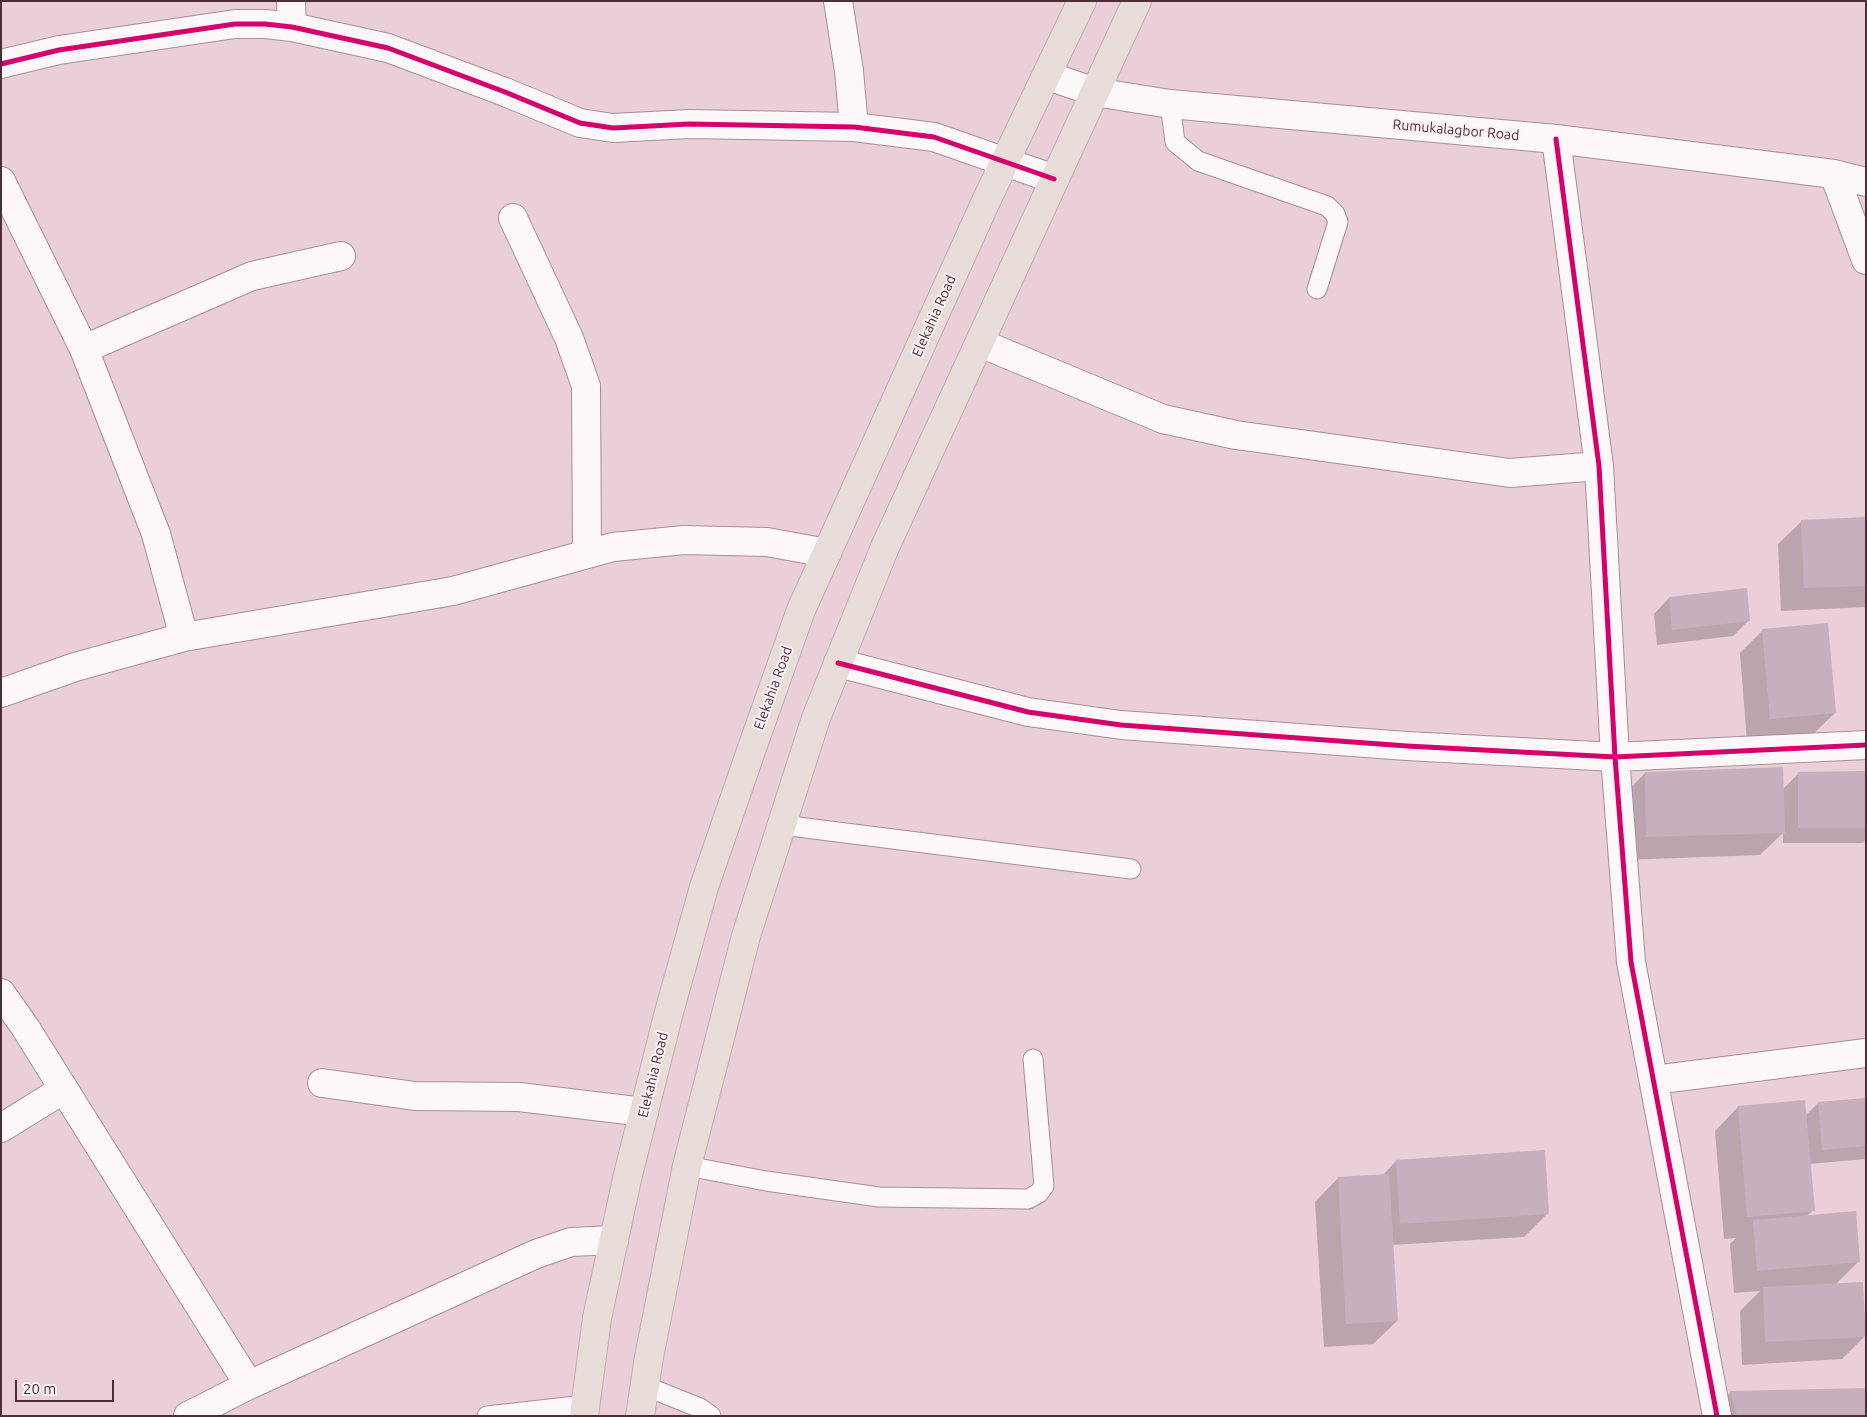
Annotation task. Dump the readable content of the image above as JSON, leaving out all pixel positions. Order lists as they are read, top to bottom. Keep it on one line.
{"streets":{"main road":["Elekahia Road"],"street":["Rumukalagbor Road"]},"crossings":[["Rumukalagbor Road","Elekahia Road"]],"scale_bar":"20 m"}
